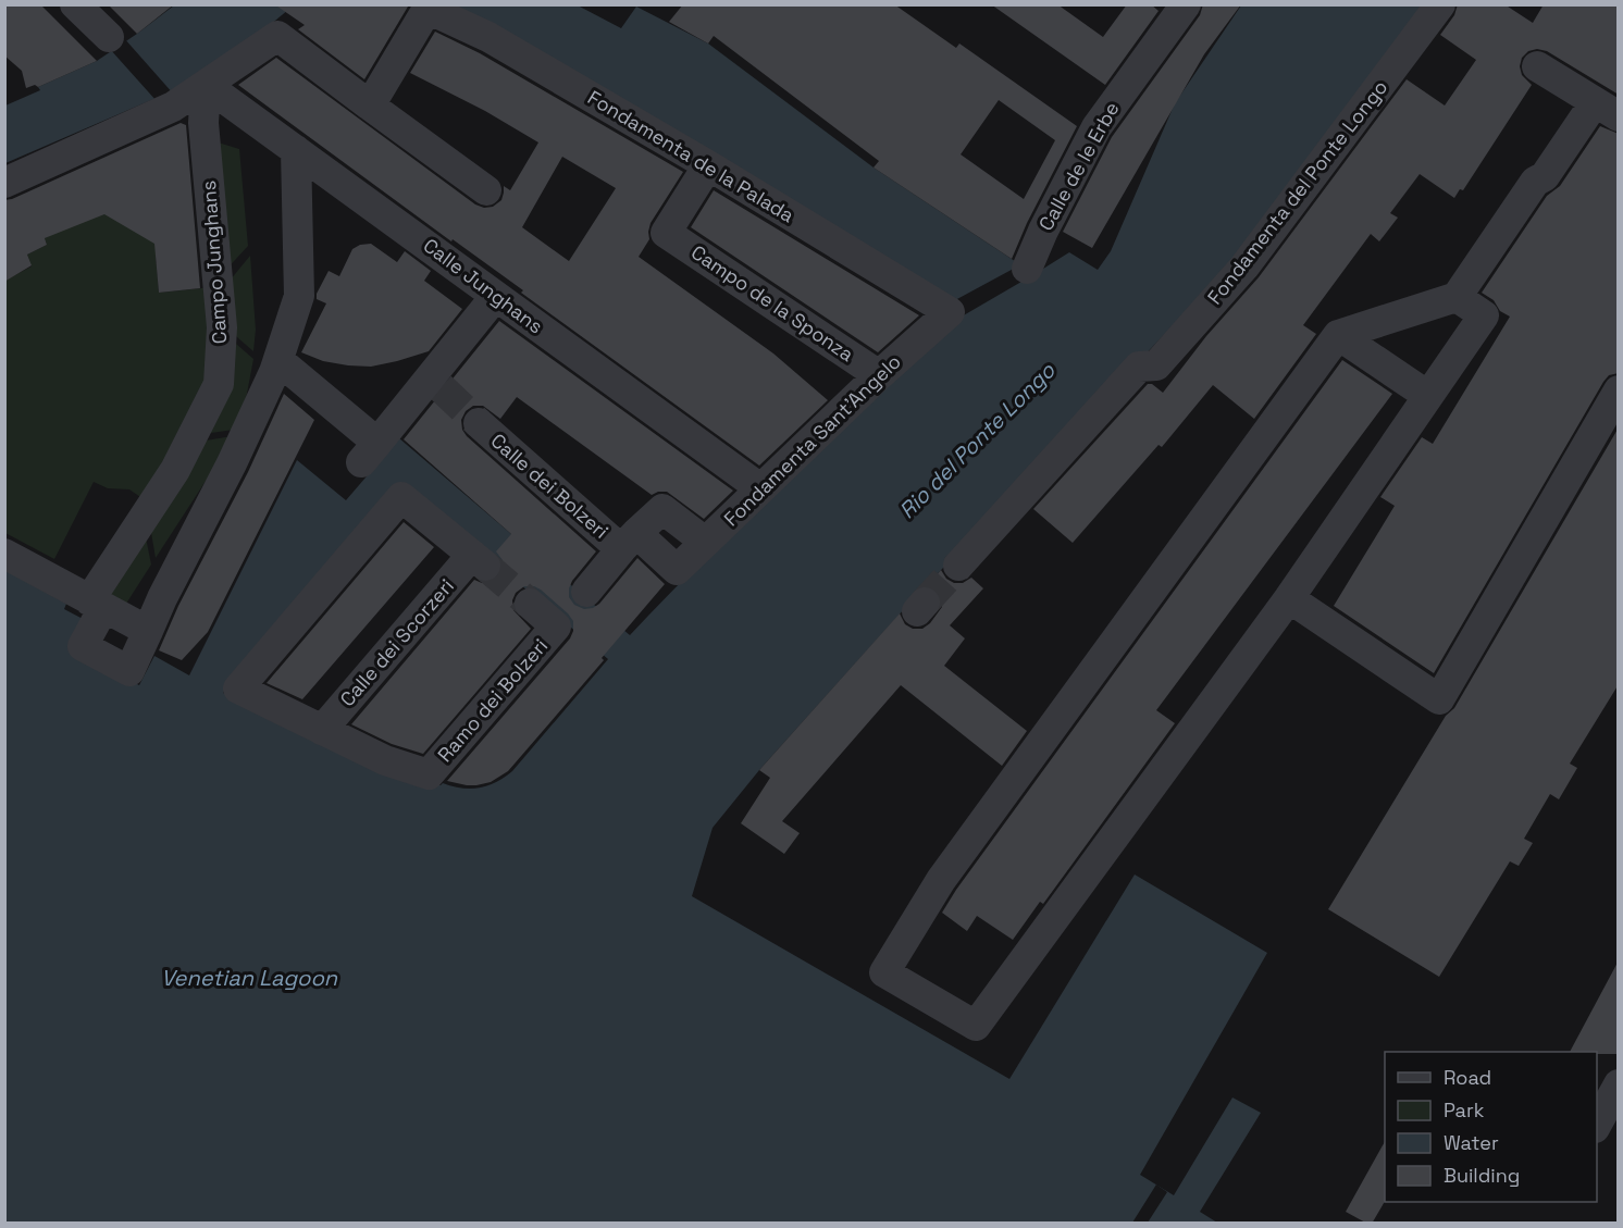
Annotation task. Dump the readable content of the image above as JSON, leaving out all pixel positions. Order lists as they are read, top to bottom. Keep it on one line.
{"streets":{"street":["Fondamenta de la Palada","Calle de le Erbe","Fondamenta del Ponte Longo","Campo Junghans","Calle Junghans","Campo de la Sponza","Fondamenta Sant'Angelo","Calle dei Bolzeri","Calle dei Scorzeri","Ramo dei Bolzeri"]},"crossings":[["Fondamenta de la Palada","Campo de la Sponza"],["Fondamenta de la Palada","Fondamenta Sant'Angelo"],["Campo Junghans","Calle Junghans"],["Calle Junghans","Fondamenta Sant'Angelo"],["Campo de la Sponza","Fondamenta Sant'Angelo"],["Fondamenta Sant'Angelo","Calle dei Bolzeri"],["Calle dei Scorzeri","Ramo dei Bolzeri"]],"water":["Rio del Ponte Longo","Venetian Lagoon"],"legend":["Road","Park","Water","Building"]}
